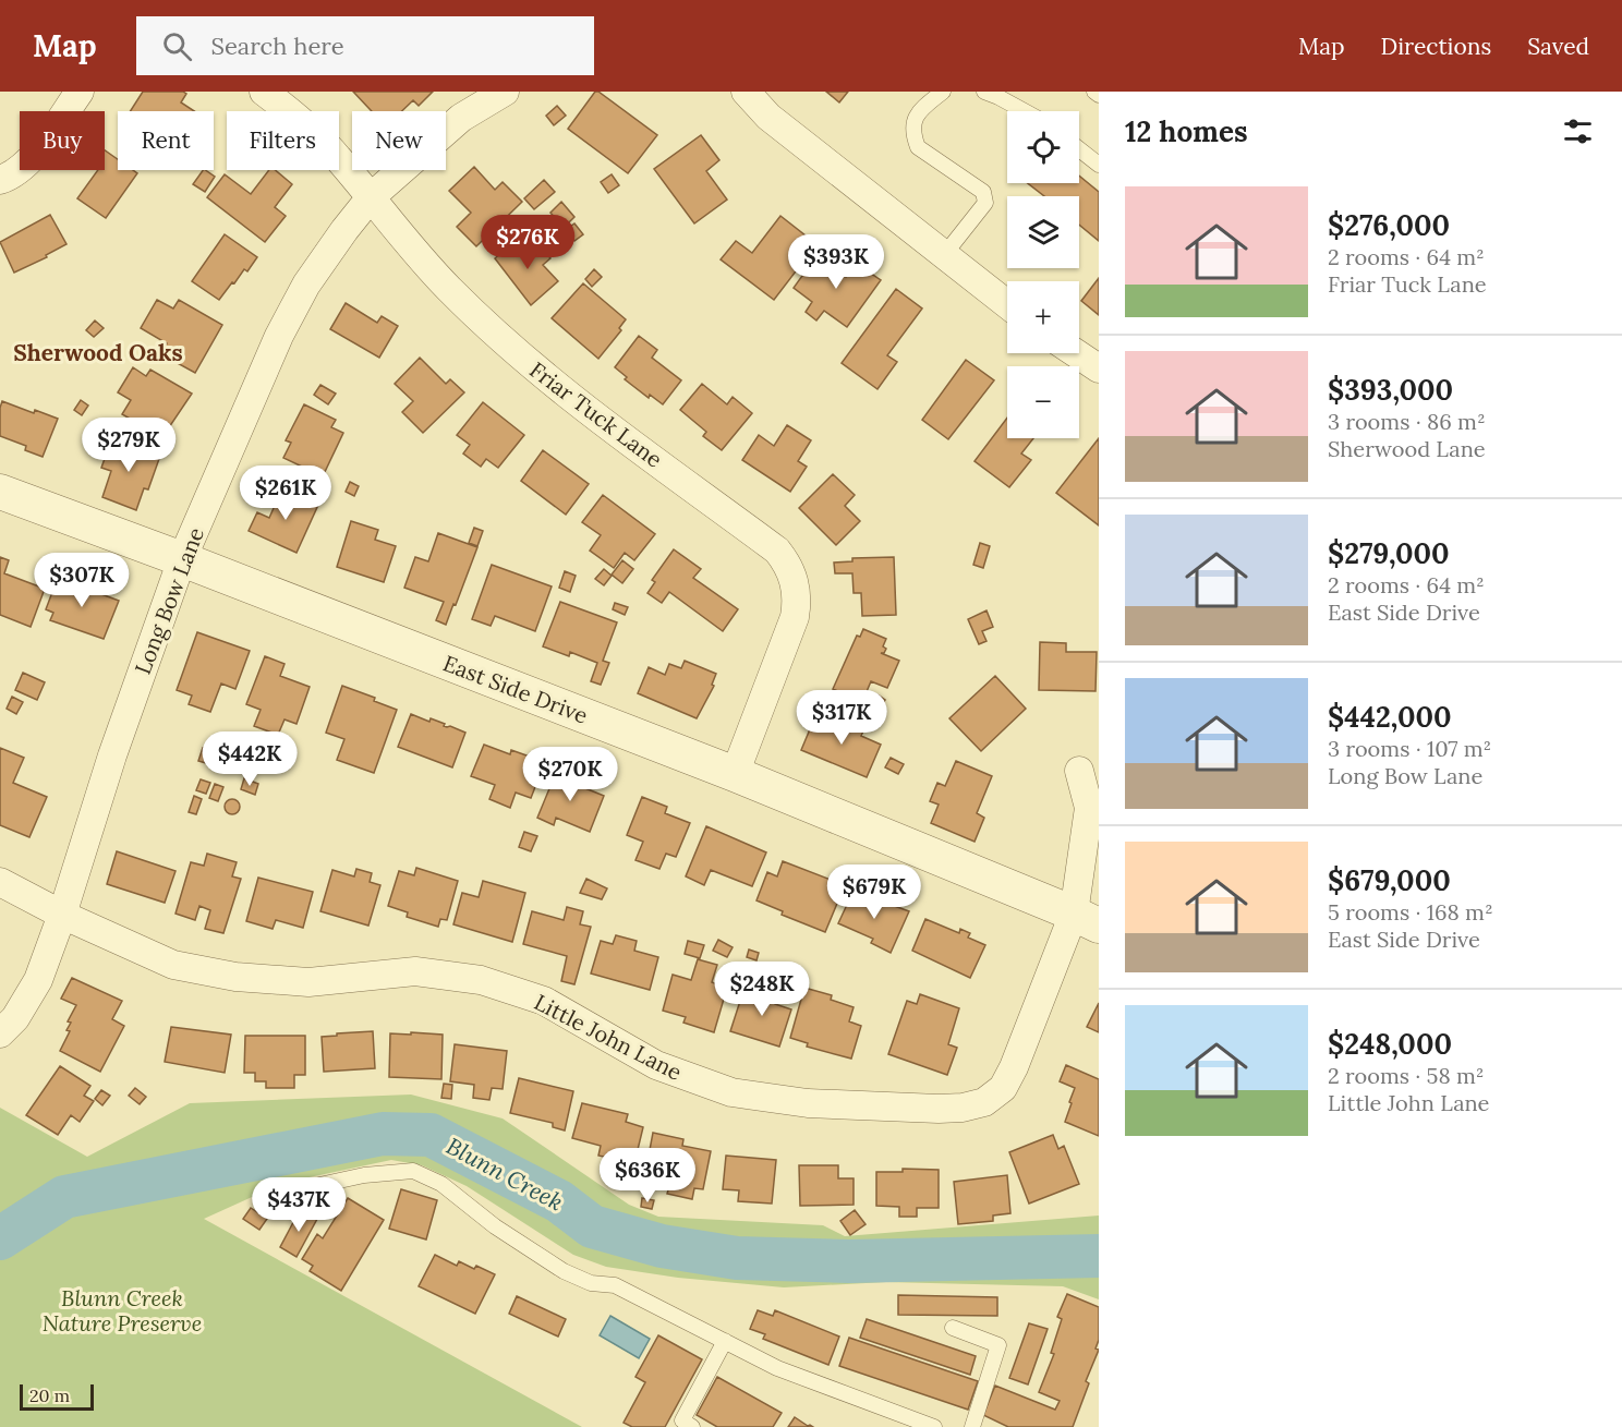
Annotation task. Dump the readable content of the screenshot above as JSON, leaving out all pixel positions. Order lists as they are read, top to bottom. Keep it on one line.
{"streets":{"street":["Friar Tuck Lane","Long Bow Lane","East Side Drive","Little John Lane"]},"crossings":[["Friar Tuck Lane","Long Bow Lane"],["Friar Tuck Lane","East Side Drive"],["Long Bow Lane","East Side Drive"],["Long Bow Lane","Little John Lane"],["East Side Drive","Little John Lane"]],"districts":["Sherwood Oaks"],"water":["Blunn Creek"],"parks":["Blunn Creek Nature Preserve"],"scale_bar":"20 m","page":{"header":"Map","search":"Search here","nav":["Map","Directions","Saved"],"heading":"12 homes","map_buttons":["+","−"],"chip":["Buy","Rent","Filters","New"],"list":[{"name":"$276,000","note":"2 rooms · 64 m² · Friar Tuck Lane"},{"name":"$393,000","note":"3 rooms · 86 m² · Sherwood Lane"},{"name":"$279,000","note":"2 rooms · 64 m² · East Side Drive"},{"name":"$442,000","note":"3 rooms · 107 m² · Long Bow Lane"},{"name":"$679,000","note":"5 rooms · 168 m² · East Side Drive"},{"name":"$248,000","note":"2 rooms · 58 m² · Little John Lane"}],"price":["$276K","$393K","$279K","$261K","$307K","$317K","$442K","$270K","$679K","$248K","$636K","$437K"],"scale":"20 m"}}
